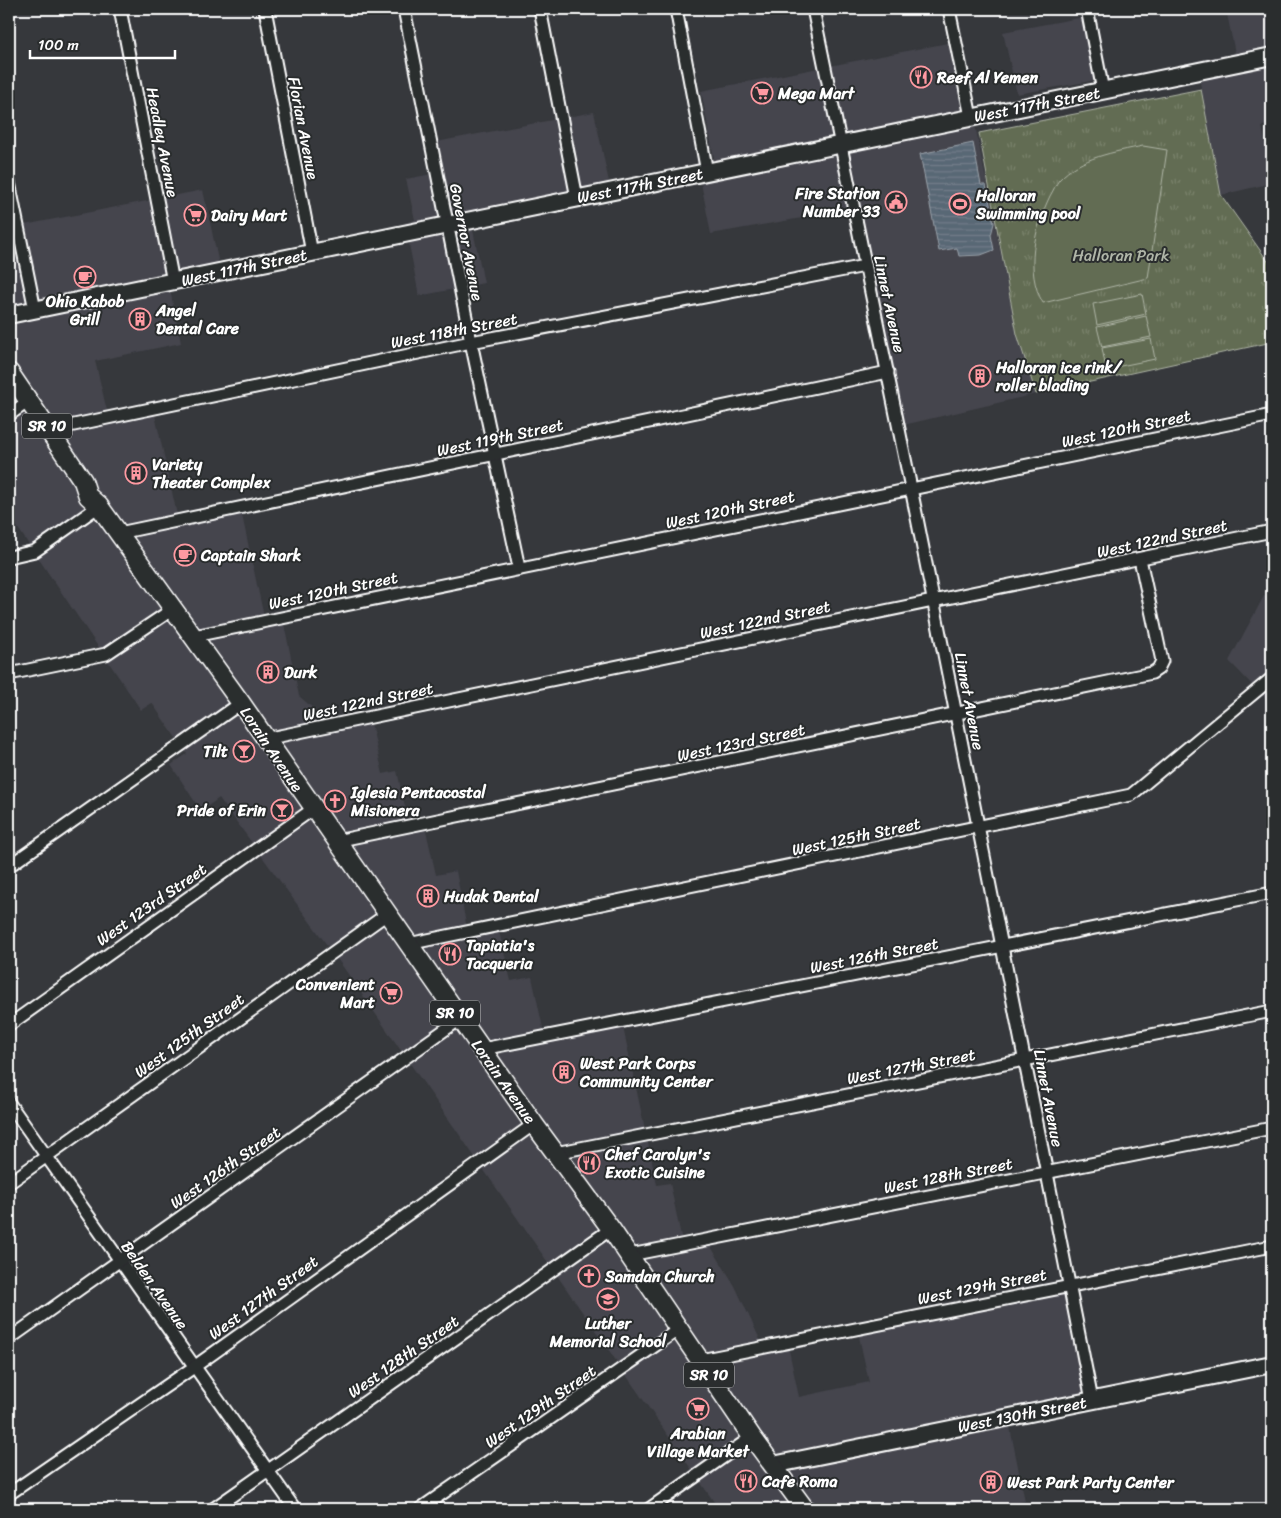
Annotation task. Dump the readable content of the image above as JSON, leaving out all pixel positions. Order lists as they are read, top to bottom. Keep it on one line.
{"streets":{"main road":["West 117th Street","SR 10","Lorain Avenue","West 130th Street"],"street":["Florian Avenue","Headley Avenue","Governor Avenue","Linnet Avenue","West 118th Street","West 120th Street","West 119th Street","West 122nd Street","West 123rd Street","West 125th Street","West 126th Street","West 127th Street","West 128th Street","Belden Avenue","West 129th Street"]},"crossings":[["West 117th Street","Florian Avenue"],["West 117th Street","Headley Avenue"],["West 117th Street","Governor Avenue"],["West 117th Street","Linnet Avenue"],["Governor Avenue","West 118th Street"],["Governor Avenue","West 120th Street"],["Governor Avenue","West 119th Street"],["Linnet Avenue","West 118th Street"],["Linnet Avenue","West 120th Street"],["Linnet Avenue","West 119th Street"],["Linnet Avenue","West 122nd Street"],["Linnet Avenue","West 123rd Street"],["Linnet Avenue","West 125th Street"],["Linnet Avenue","West 126th Street"],["Linnet Avenue","West 127th Street"],["Linnet Avenue","West 128th Street"],["Linnet Avenue","West 129th Street"],["Linnet Avenue","West 130th Street"],["West 118th Street","Lorain Avenue"],["West 120th Street","Lorain Avenue"],["West 119th Street","Lorain Avenue"],["West 122nd Street","West 123rd Street"],["West 122nd Street","Lorain Avenue"],["West 123rd Street","Lorain Avenue"],["Lorain Avenue","West 125th Street"],["Lorain Avenue","West 126th Street"],["Lorain Avenue","West 127th Street"],["Lorain Avenue","West 128th Street"],["Lorain Avenue","West 129th Street"],["Lorain Avenue","West 130th Street"],["West 125th Street","Belden Avenue"],["West 126th Street","Belden Avenue"],["West 127th Street","Belden Avenue"],["West 128th Street","Belden Avenue"]],"parks":["Halloran Park"],"places":{"restaurant":["Reef Al Yemen","Tapiatia's Tacqueria","Chef Carolyn's Exotic Cuisine","Cafe Roma"],"supermarket":["Mega Mart","Dairy Mart","Convenient Mart","Arabian Village Market"],"public building":["Fire Station Number 33"],"sports":["Halloran Swimming pool"],"cafe":["Ohio Kabob Grill","Captain Shark"],"building":["Angel Dental Care","Halloran ice rink/ roller blading","Variety Theater Complex","Durk","Hudak Dental","West Park Corps Community Center","West Park Party Center"],"bar":["Tilt","Pride of Erin"],"church":["Iglesia Pentacostal Misionera","Samdan Church"],"school or university":["Luther Memorial School"]},"scale_bar":"100 m"}
